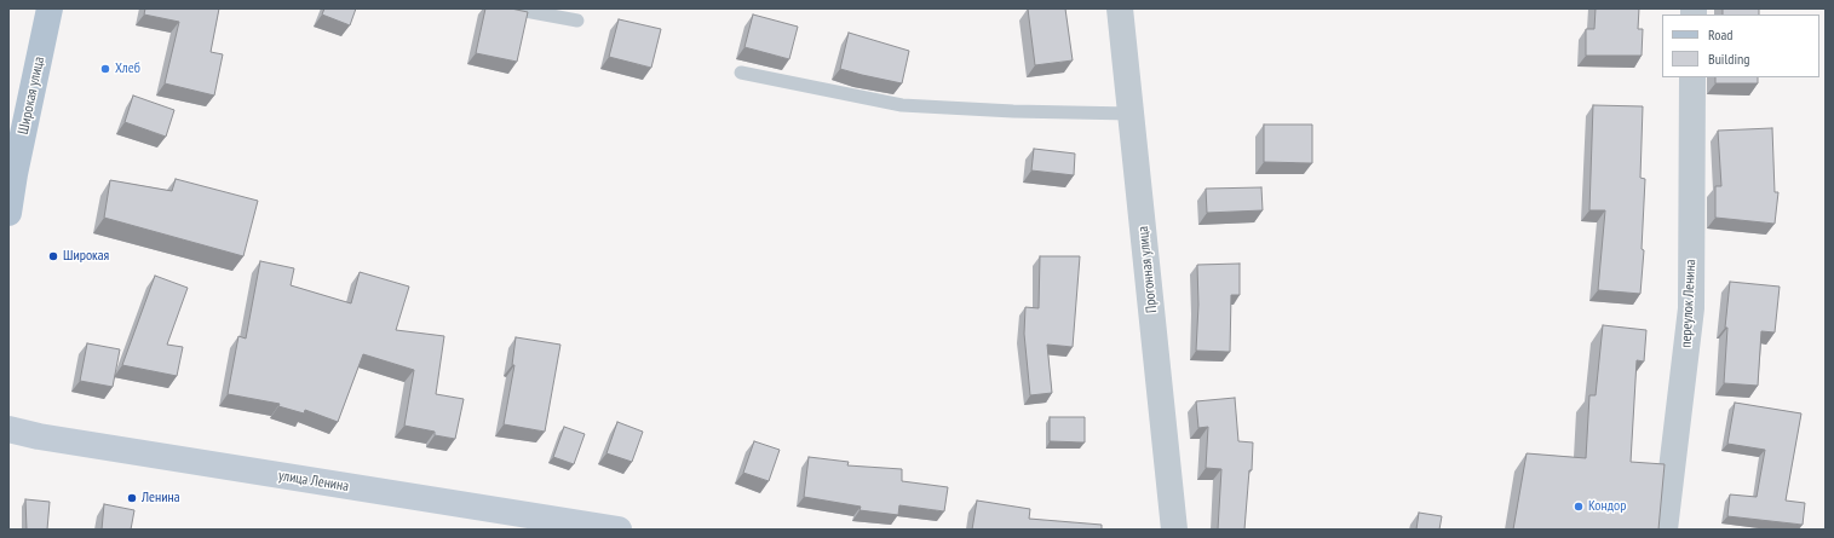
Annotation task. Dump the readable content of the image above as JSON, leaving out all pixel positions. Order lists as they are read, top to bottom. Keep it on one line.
{"streets":{"main road":["Широкая улица"],"street":["Прогонная улица","переулок Ленина","улица Ленина"]},"places":["Хлеб","Широкая","Ленина","Кондор"],"legend":["Road","Building"]}
